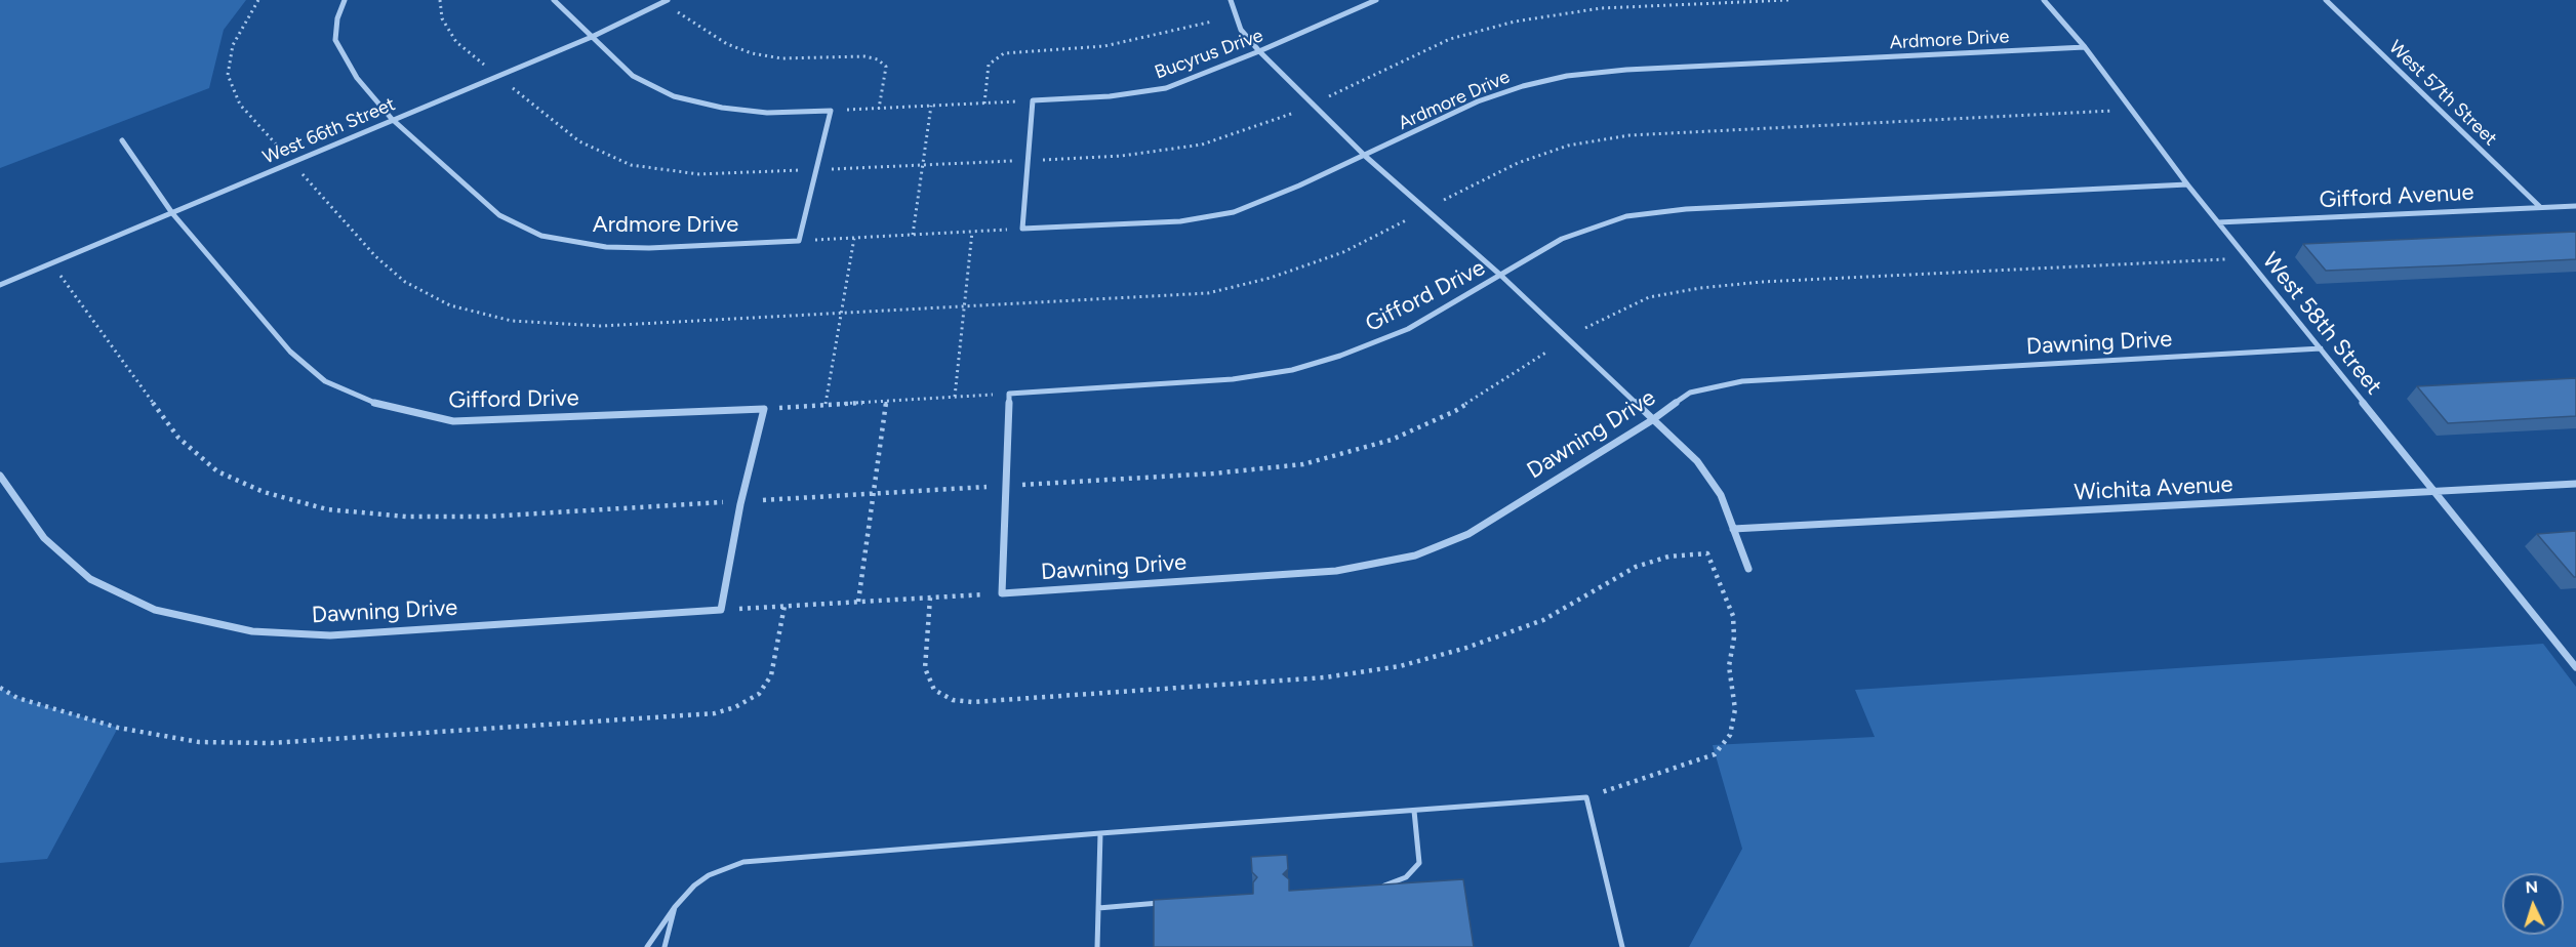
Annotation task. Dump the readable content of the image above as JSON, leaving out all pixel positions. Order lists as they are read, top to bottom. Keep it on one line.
{"streets":{"street":["Ardmore Drive","Bucyrus Drive","West 57th Street","West 66th Street","Gifford Avenue","Gifford Drive","West 58th Street","Dawning Drive","Wichita Avenue"]},"crossings":[["Ardmore Drive","West 66th Street"],["Ardmore Drive","West 58th Street"],["West 57th Street","Gifford Avenue"],["West 66th Street","Gifford Drive"],["Gifford Avenue","West 58th Street"],["Gifford Drive","West 58th Street"],["West 58th Street","Dawning Drive"],["West 58th Street","Wichita Avenue"]],"north":"top"}
